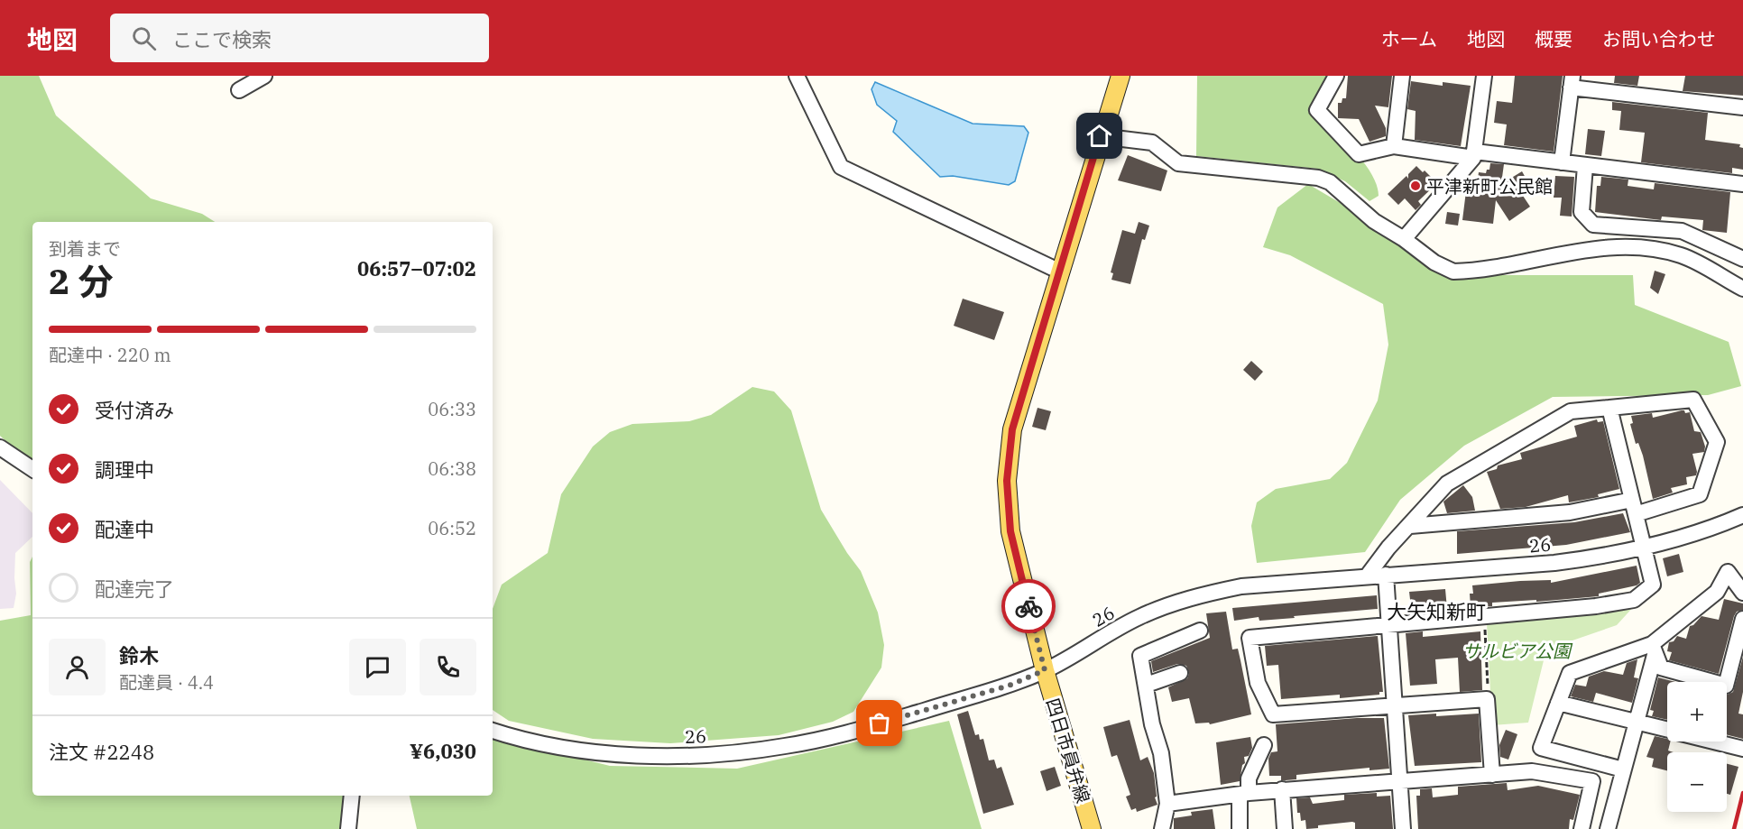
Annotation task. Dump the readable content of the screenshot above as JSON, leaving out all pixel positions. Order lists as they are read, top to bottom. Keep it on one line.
{"streets":{"main road":["四日市員弁線"],"street":["26"]},"crossings":[["26","四日市員弁線"]],"districts":["大矢知新町"],"parks":["サルビア公園"],"places":["平津新町公民館"],"page":{"header":"地図","search":"ここで検索","nav":["ホーム","地図","概要","お問い合わせ"],"heading":["2 分","到着まで","06:57–07:02"],"panel":["鈴木","配達員 · 4.4","注文 #2248","¥6,030"],"bar":"配達中 · 220 m","list":[["受付済み","06:33"],["調理中","06:38"],["配達中","06:52"],"配達完了"],"map_buttons":["+","−"]}}
